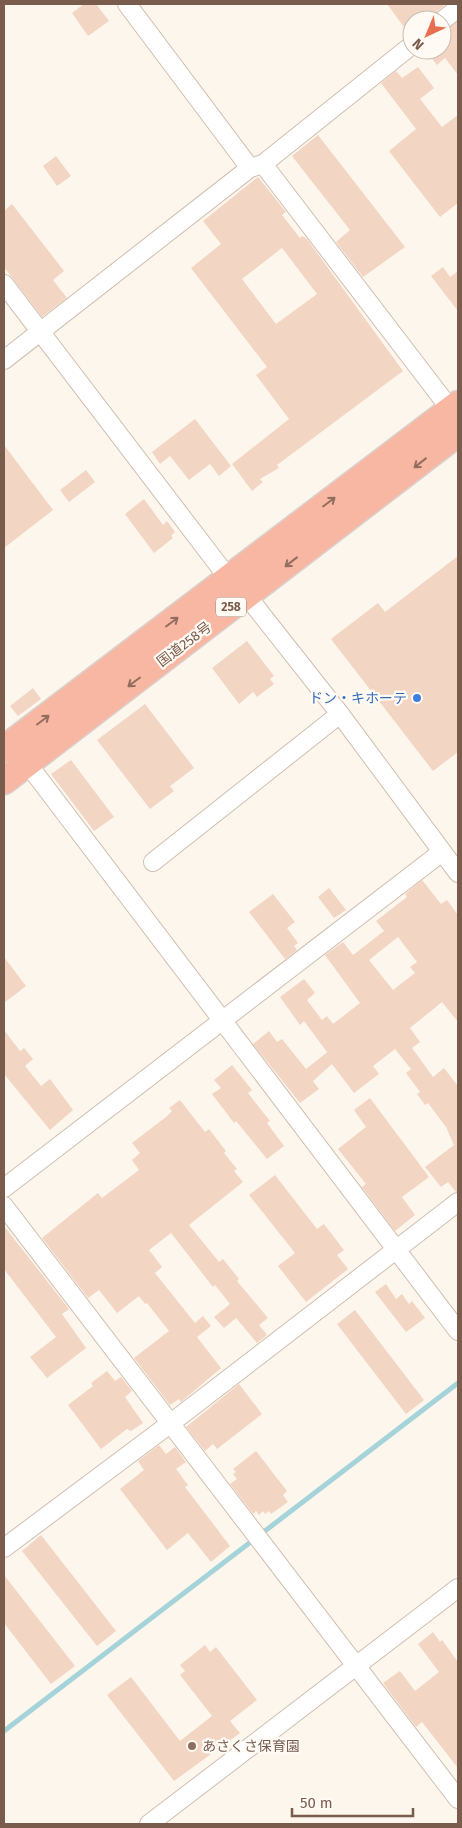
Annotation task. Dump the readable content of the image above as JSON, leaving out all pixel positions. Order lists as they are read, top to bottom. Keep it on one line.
{"streets":{"highway":["258","国道258号"]},"places":["ドン・キホーテ","あさくさ保育園"],"scale_bar":"50 m","north":"bottom left"}
